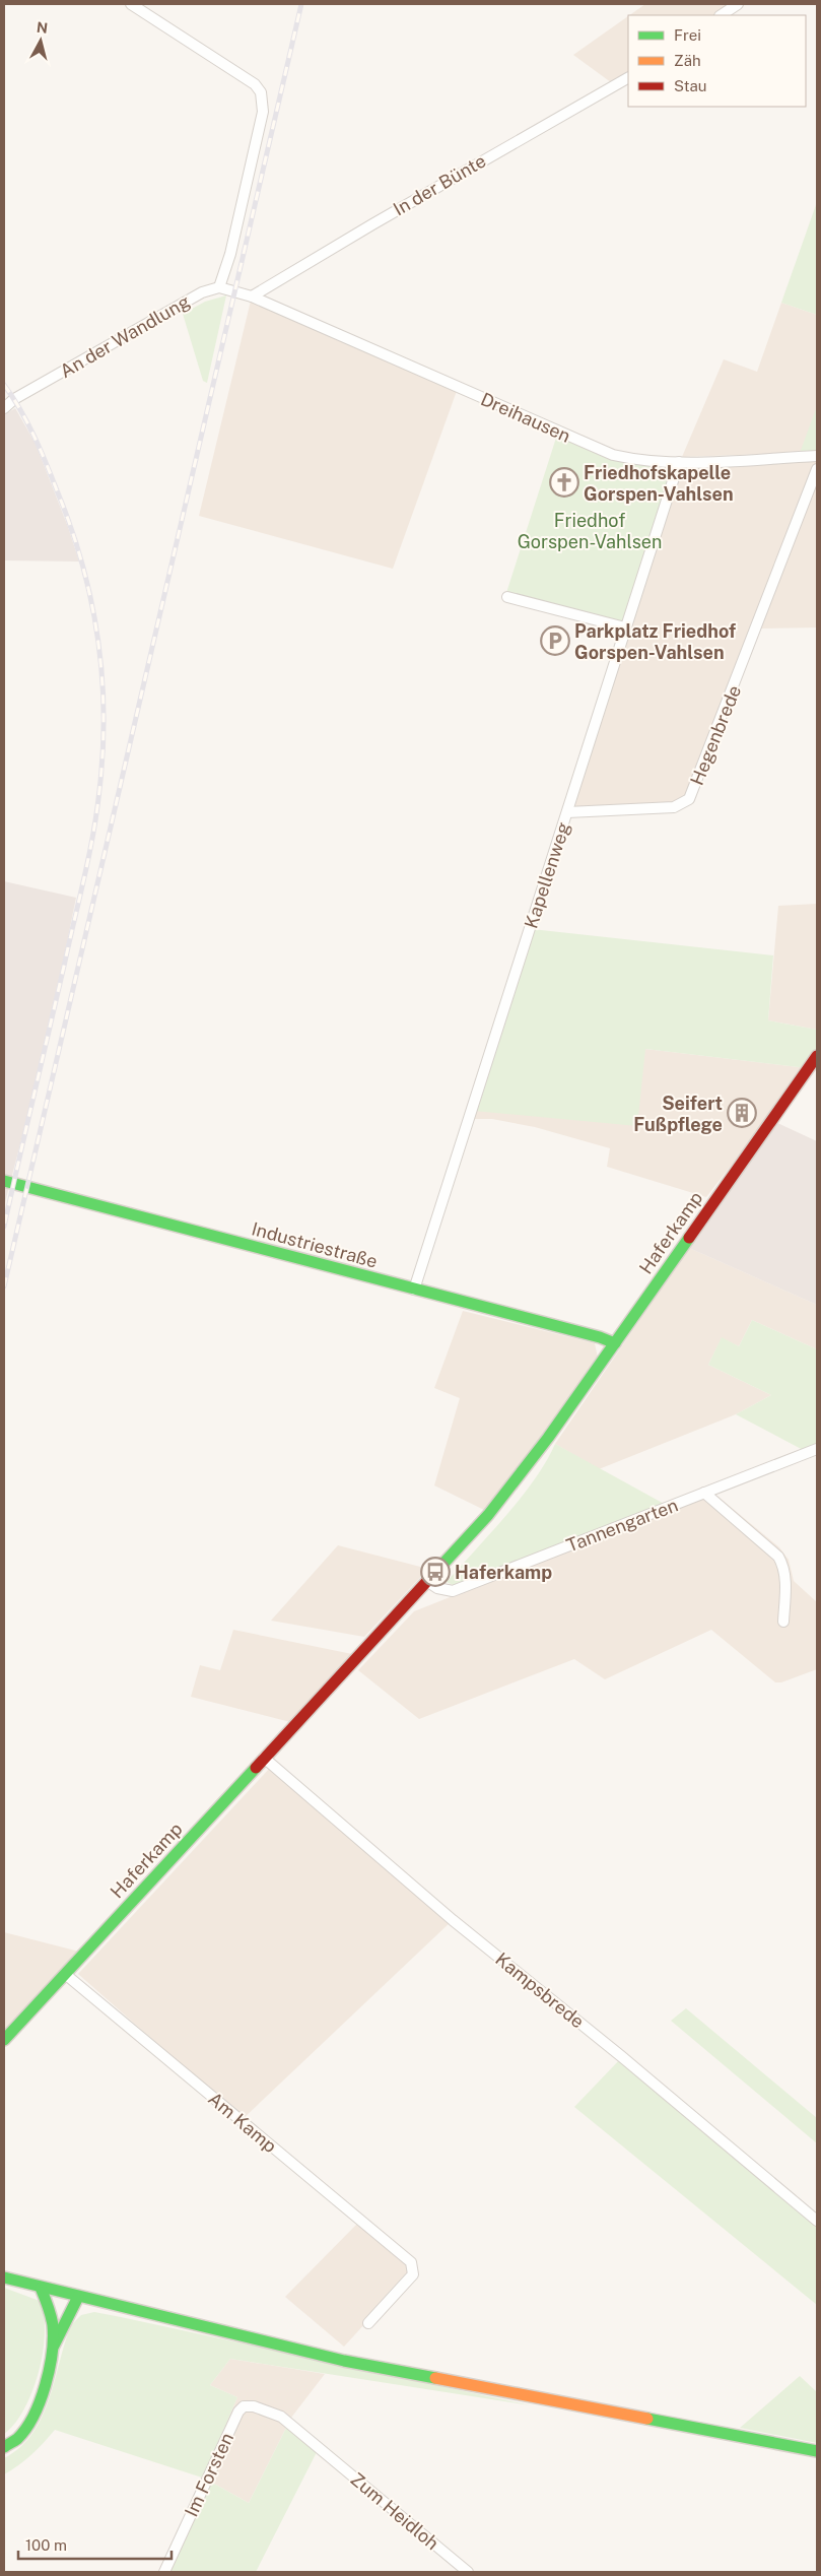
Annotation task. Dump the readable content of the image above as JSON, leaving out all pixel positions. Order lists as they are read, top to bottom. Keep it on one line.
{"streets":{"street":["In der Bünte","An der Wandlung","Dreihausen","Hegenbrede","Kapellenweg","Haferkamp","Industriestraße","Tannengarten","Kampsbrede","Am Kamp","Im Forsten","Zum Heidloh"]},"crossings":[["In der Bünte","Dreihausen"],["Dreihausen","Kapellenweg"],["Hegenbrede","Kapellenweg"],["Kapellenweg","Industriestraße"],["Haferkamp","Industriestraße"],["Haferkamp","Tannengarten"],["Haferkamp","Kampsbrede"],["Haferkamp","Am Kamp"],["Im Forsten","Zum Heidloh"]],"parks":["Friedhof Gorspen-Vahlsen"],"places":{"church":["Friedhofskapelle Gorspen-Vahlsen"],"parking":["Parkplatz Friedhof Gorspen-Vahlsen"],"building":["Seifert Fußpflege"],"bus stop":["Haferkamp"]},"legend":["Frei","Zäh","Stau"],"scale_bar":"100 m","north":"top"}
